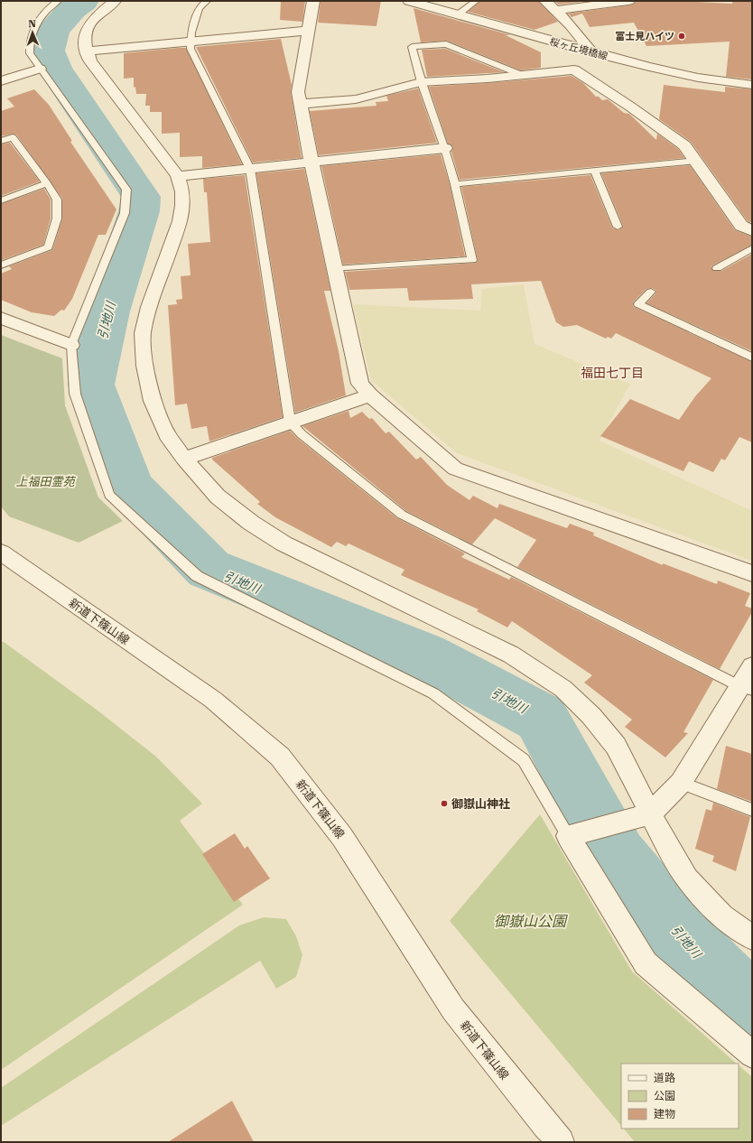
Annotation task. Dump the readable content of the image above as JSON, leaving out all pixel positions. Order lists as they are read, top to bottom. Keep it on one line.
{"streets":{"street":["桜ヶ丘境橋線","新道下篠山線"]},"districts":["福田七丁目"],"water":["引地川"],"parks":["上福田霊苑","御嶽山公園"],"places":["富士見ハイツ","御嶽山神社"],"legend":["道路","公園","建物"],"north":"top"}
